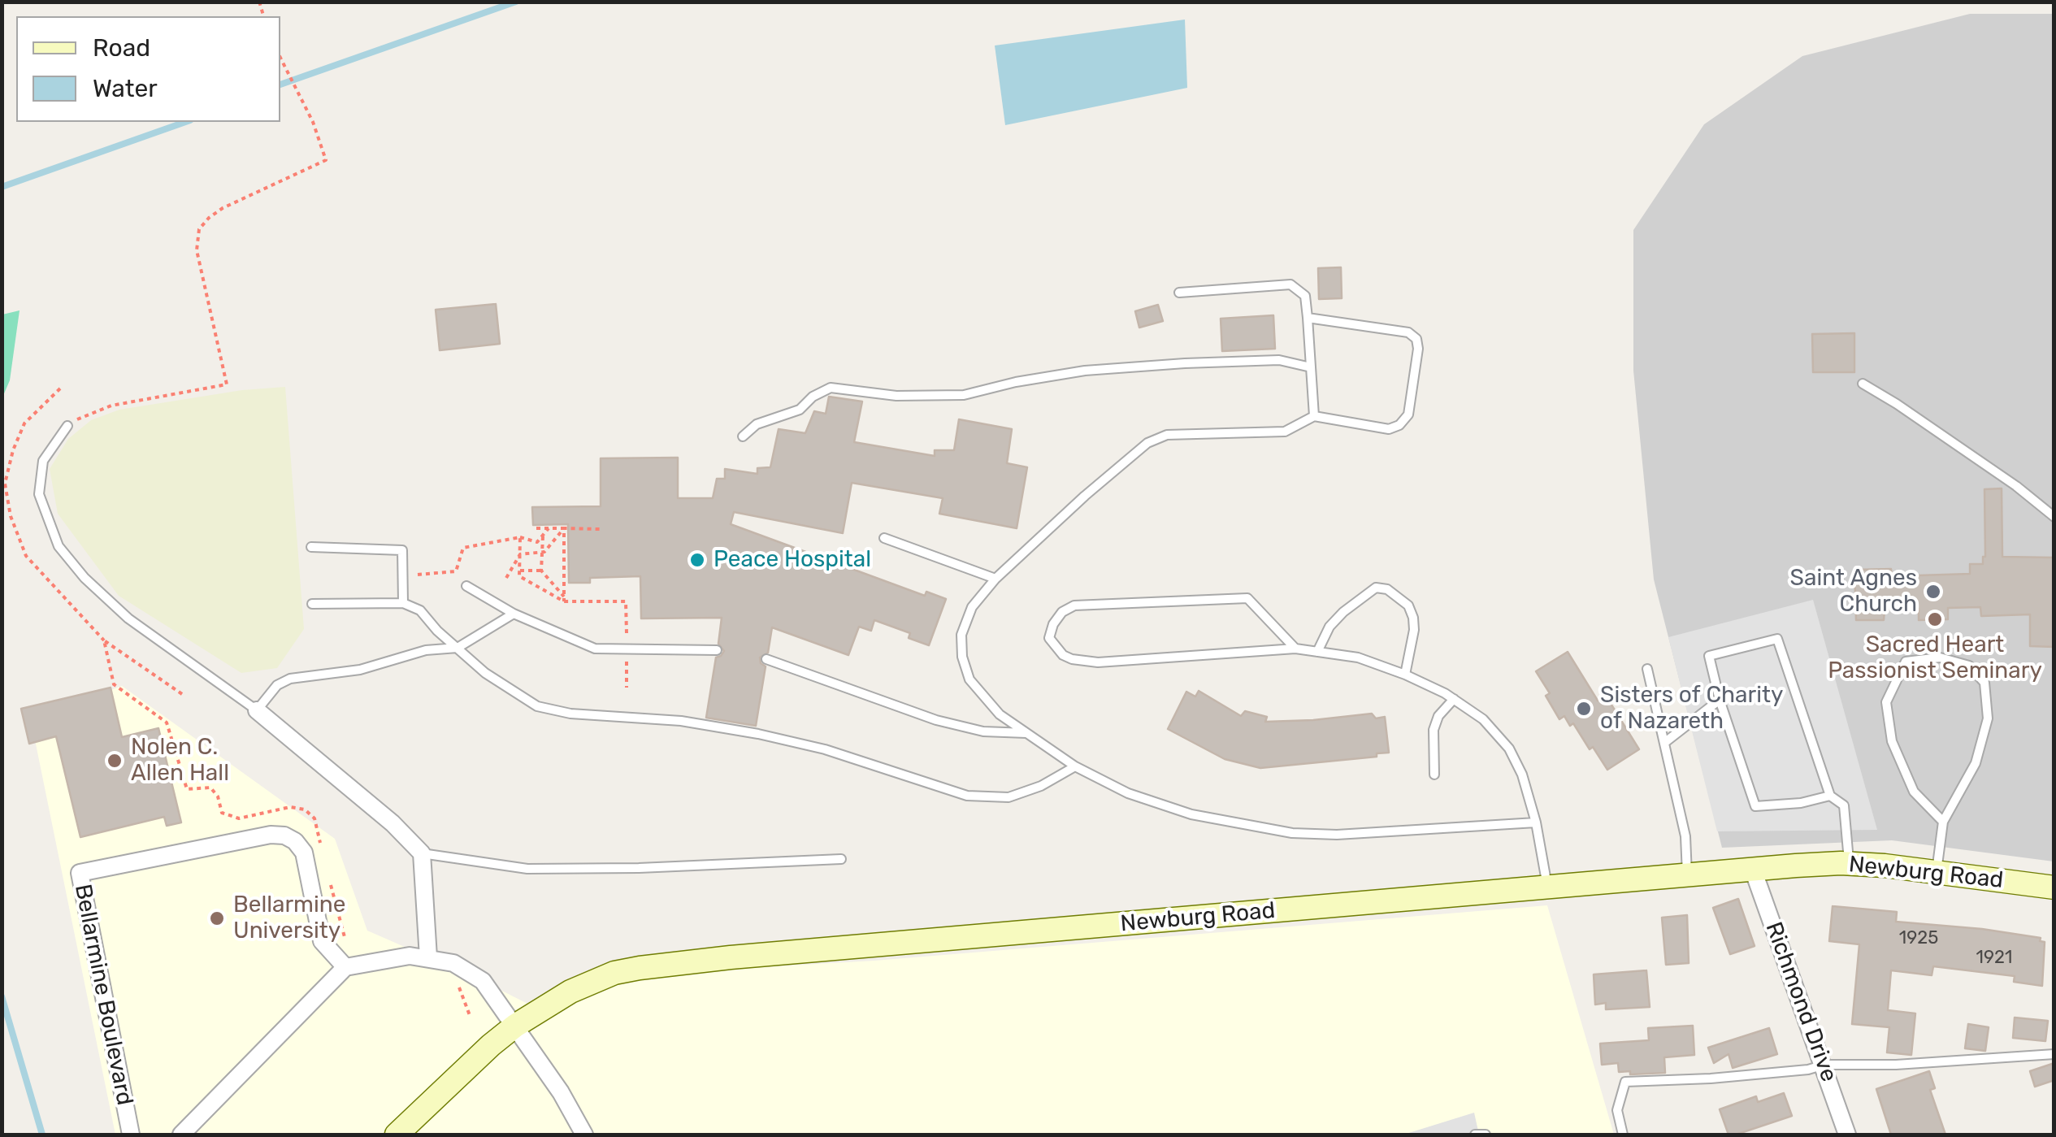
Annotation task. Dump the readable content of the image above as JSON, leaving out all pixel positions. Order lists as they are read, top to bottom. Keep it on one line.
{"streets":{"main road":["Newburg Road"],"street":["Bellarmine Boulevard","Richmond Drive"]},"crossings":[["Newburg Road","Richmond Drive"]],"places":["Peace Hospital","Saint Agnes Church","Sacred Heart Passionist Seminary","Sisters of Charity of Nazareth","Nolen C. Allen Hall","Bellarmine University"],"house_numbers":["1925","1921"],"legend":["Road","Water"]}
